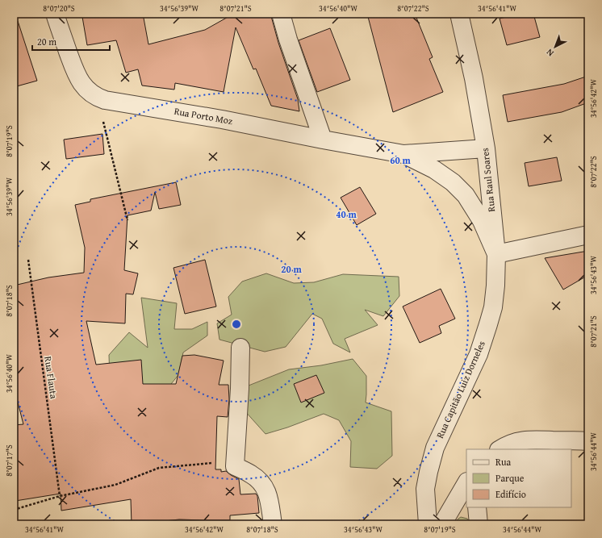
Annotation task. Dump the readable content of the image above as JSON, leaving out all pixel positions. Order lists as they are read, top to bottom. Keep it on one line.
{"streets":{"street":["Rua Porto Moz","Rua Raul Soares","Rua Capitão Luiz Dorneles"],"path":["Rua Flauta"]},"crossings":[["Rua Porto Moz","Rua Raul Soares"],["Rua Porto Moz","Rua Capitão Luiz Dorneles"],["Rua Raul Soares","Rua Capitão Luiz Dorneles"]],"legend":["Rua","Parque","Edifício"],"scale_bar":"20 m","north":"bottom left","coordinates":["8°07'20\"S","34°56'39\"W","8°07'21\"S","34°56'40\"W","8°07'22\"S","34°56'41\"W","34°56'42\"W","8°07'19\"S","34°56'43\"W","8°07'18\"S","34°56'44\"W","8°07'17\"S"],"rings":["60 m","40 m","20 m"]}
